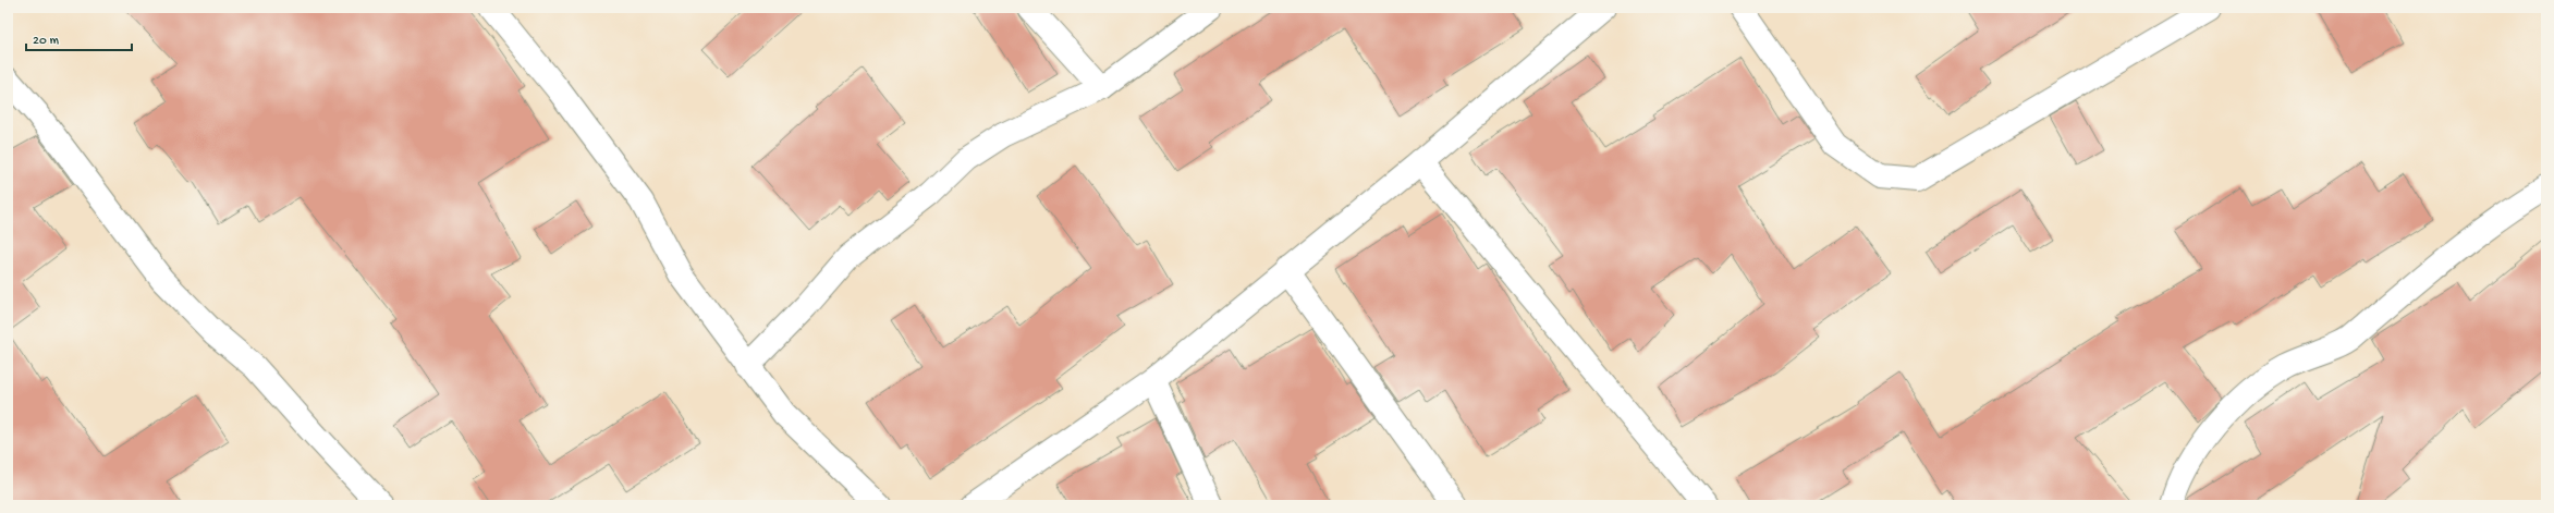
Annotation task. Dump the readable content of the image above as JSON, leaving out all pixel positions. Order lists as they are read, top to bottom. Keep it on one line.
{"scale_bar":"20 m"}
